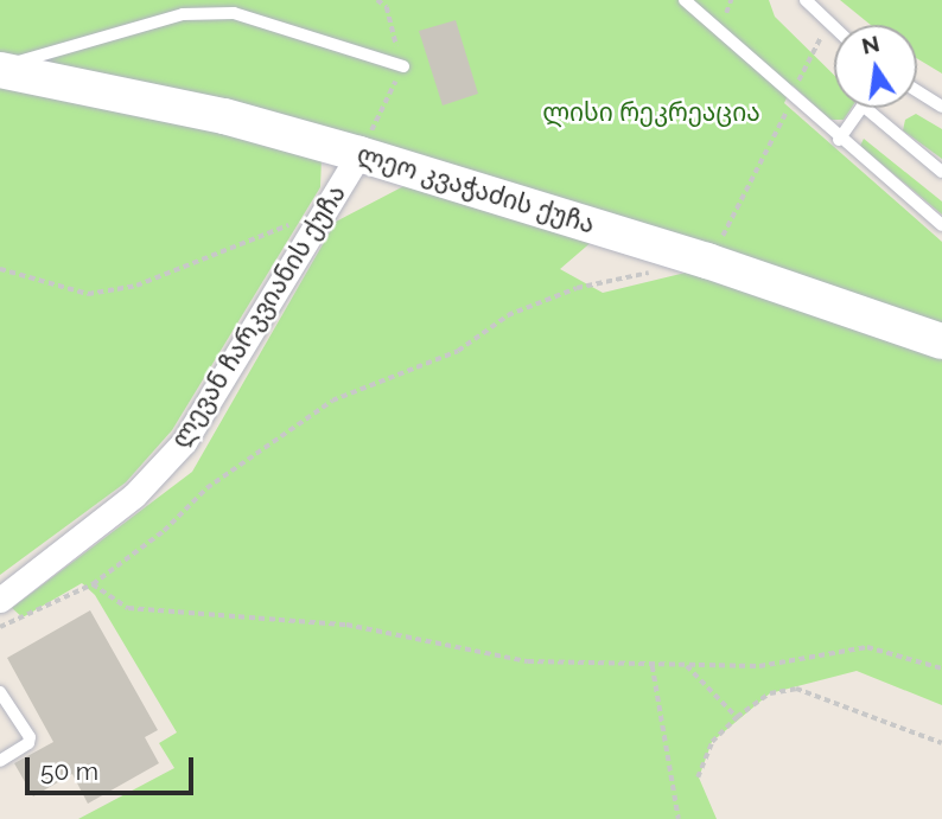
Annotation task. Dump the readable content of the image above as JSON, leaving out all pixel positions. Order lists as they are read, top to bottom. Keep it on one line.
{"streets":{"main road":["ლეო კვაჭაძის ქუჩა"],"street":["ლევან ჩარკვიანის ქუჩა"]},"crossings":[["ლეო კვაჭაძის ქუჩა","ლევან ჩარკვიანის ქუჩა"]],"parks":["ლისი რეკრეაცია"],"scale_bar":"50 m","north":"top"}
